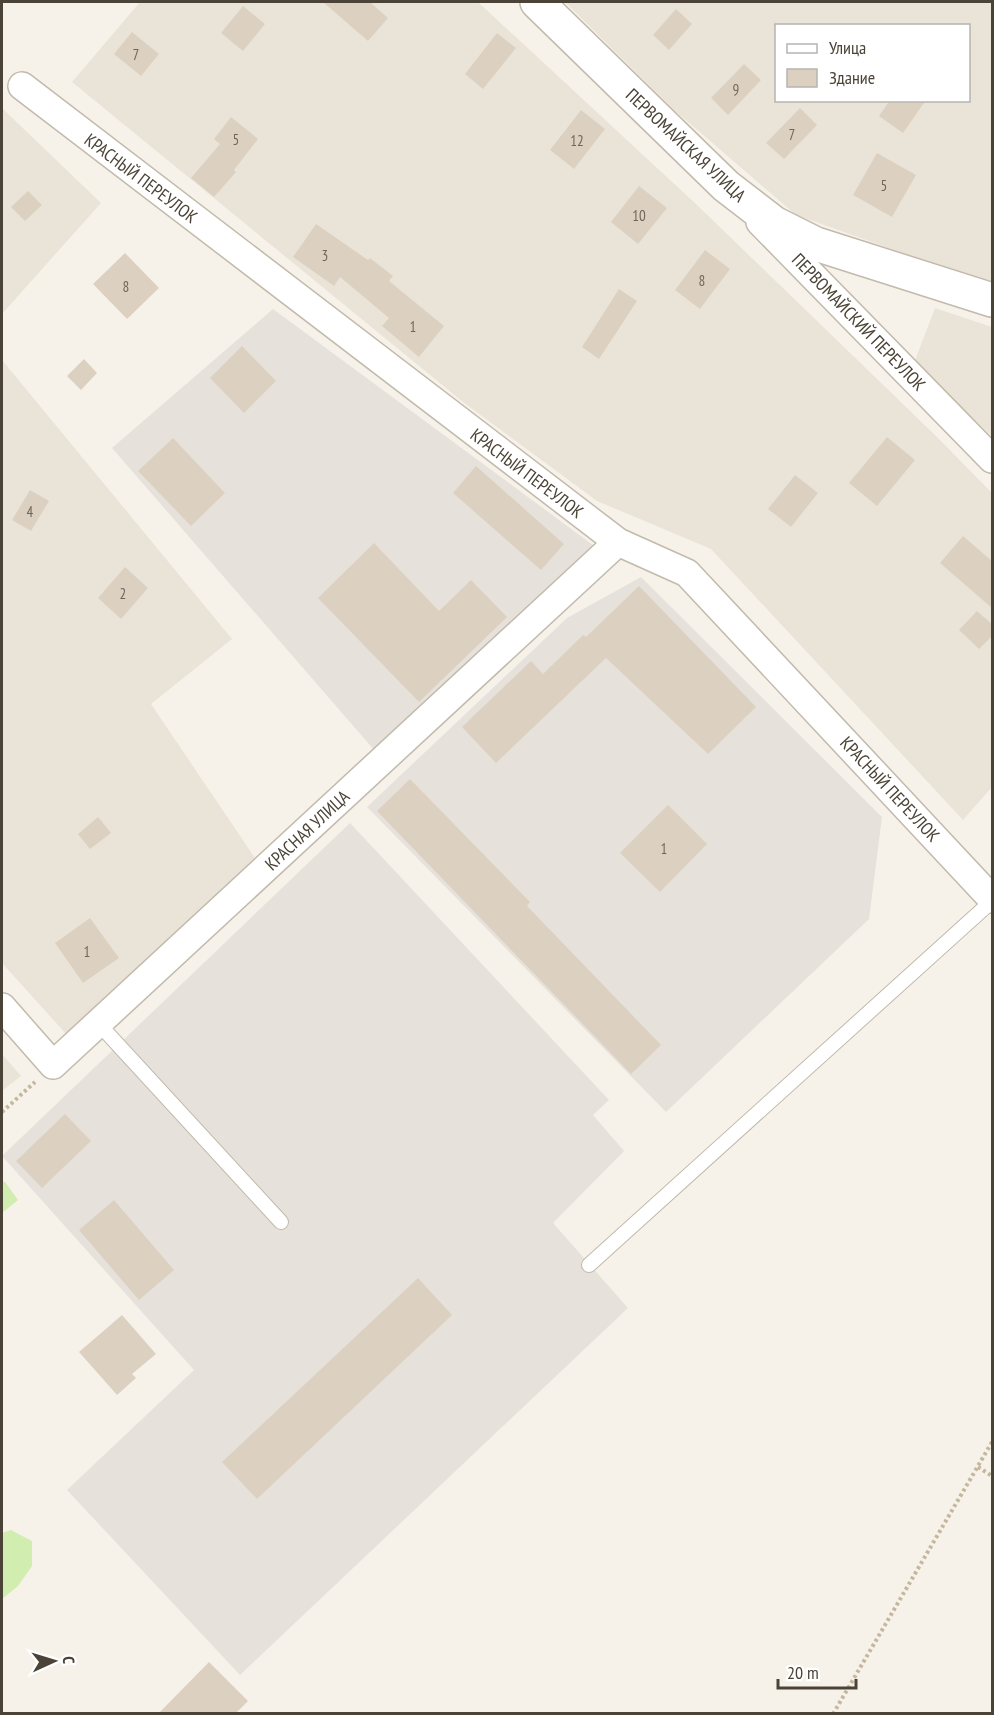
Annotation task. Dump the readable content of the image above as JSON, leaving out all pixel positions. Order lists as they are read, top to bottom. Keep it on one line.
{"streets":{"street":["ПЕРВОМАЙСКАЯ УЛИЦА","КРАСНЫЙ ПЕРЕУЛОК","ПЕРВОМАЙСКИЙ ПЕРЕУЛОК","КРАСНАЯ УЛИЦА"]},"crossings":[["ПЕРВОМАЙСКАЯ УЛИЦА","ПЕРВОМАЙСКИЙ ПЕРЕУЛОК"],["КРАСНЫЙ ПЕРЕУЛОК","КРАСНАЯ УЛИЦА"]],"house_numbers":["7","9","7","5","12","5","10","3","8","8","1","4","2","1","1"],"legend":["Улица","Здание"],"scale_bar":"20 m","north":"right"}
